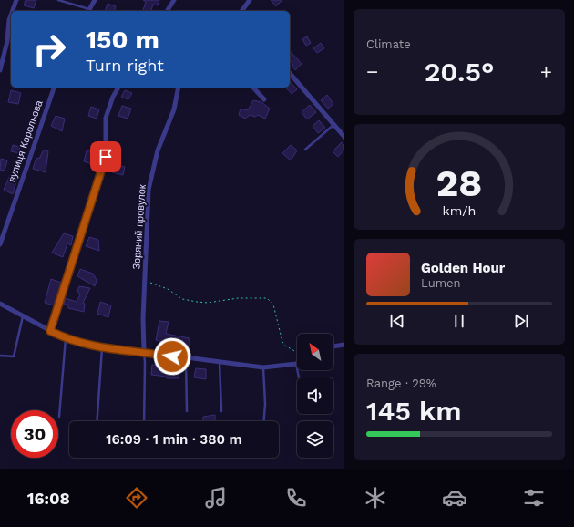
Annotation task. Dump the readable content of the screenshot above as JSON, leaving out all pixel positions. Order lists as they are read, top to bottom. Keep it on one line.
{"streets":{"street":["вулиця Корольова","Зоряний провулок"]},"north":"top left","page":{"tile":["Climate",["Range · 29%","145 km"]],"turn":["150 m","Turn right"],"heat":["−","20.5°","+"],"song":["Golden Hour","Lumen"],"limit":"30","trip":"16:09 · 1 min · 380 m","tabs":"16:08","gauge":["28","km/h"]}}
